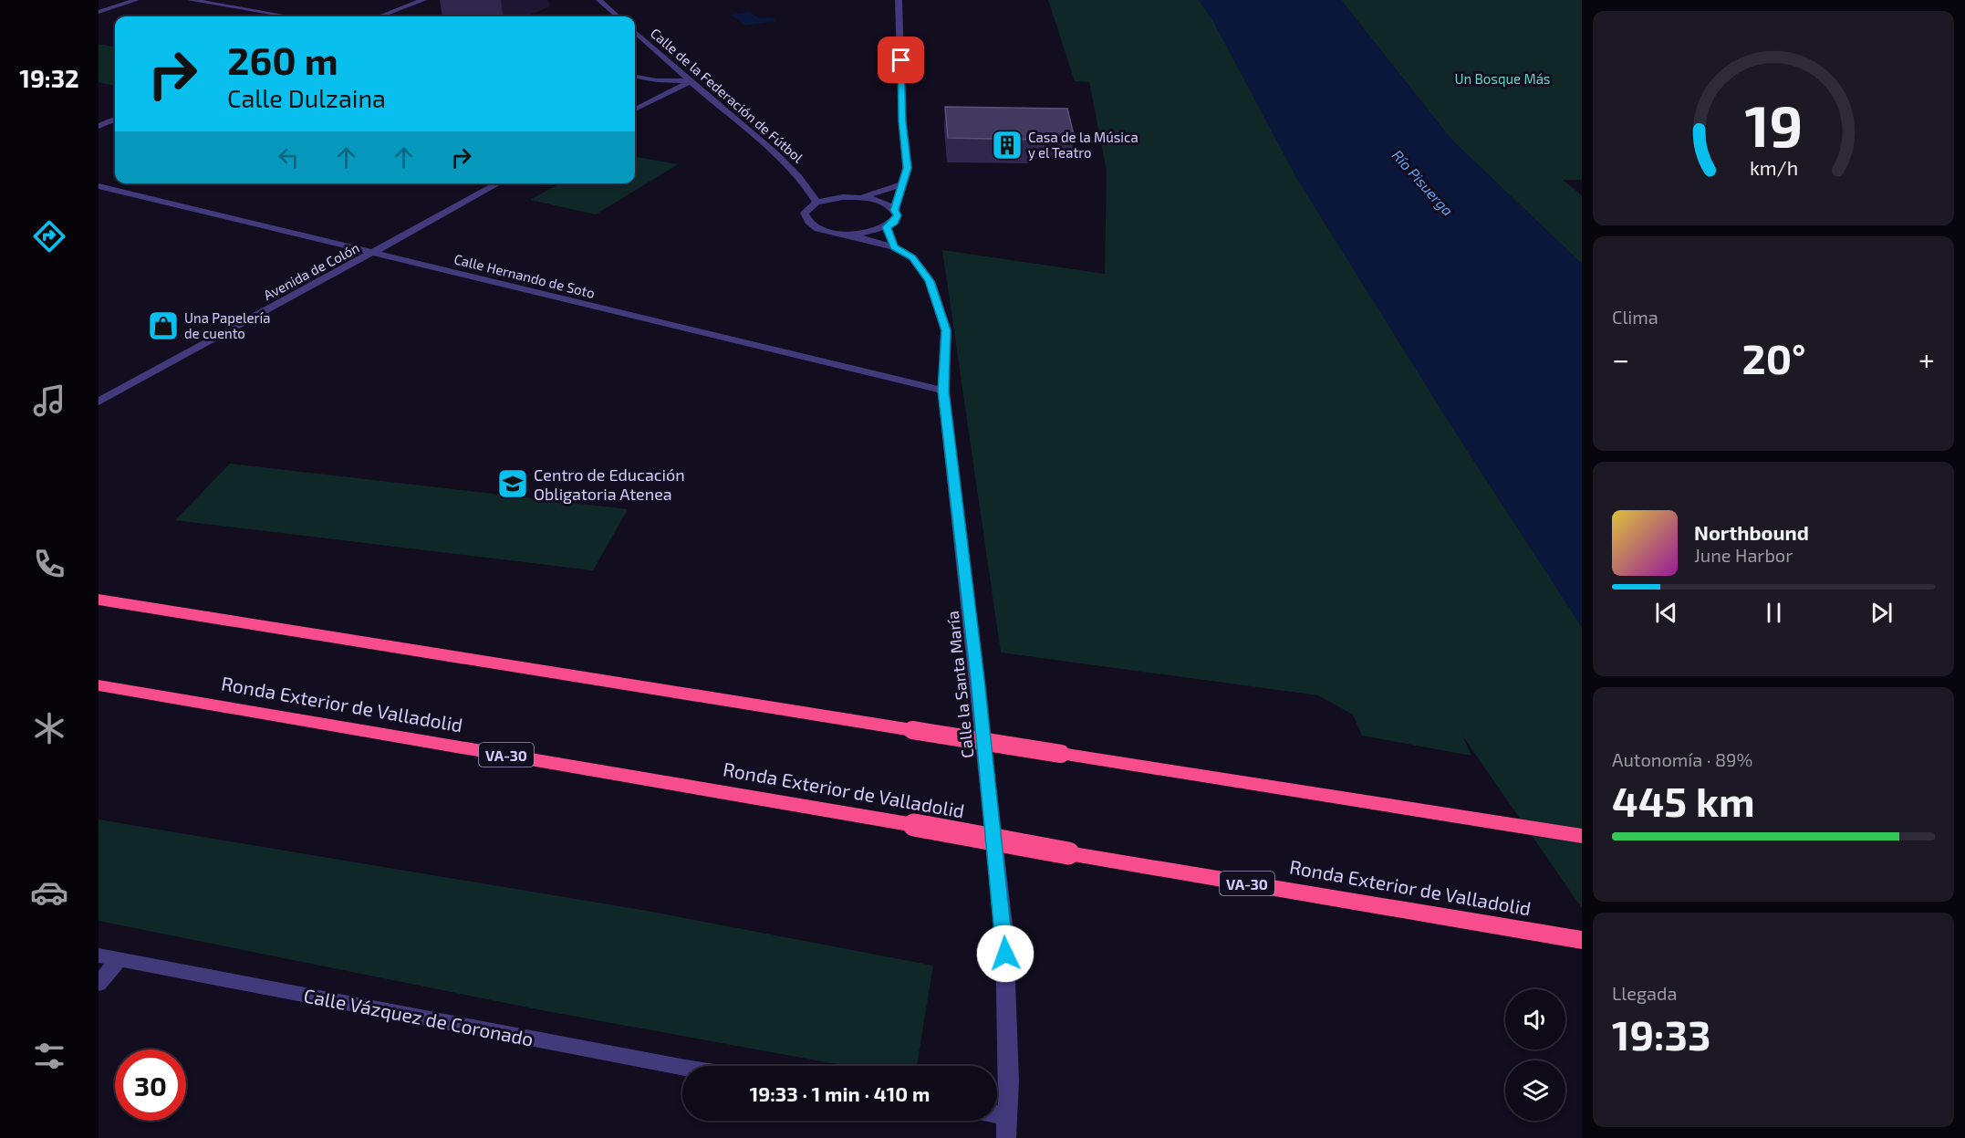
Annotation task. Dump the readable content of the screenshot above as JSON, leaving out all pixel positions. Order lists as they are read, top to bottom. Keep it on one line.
{"streets":{"highway":["Ronda Exterior de Valladolid","VA-30"],"street":["Calle de la Federación de Fútbol","Avenida de Colón","Calle Hernando de Soto","Calle la Santa María","Calle Vázquez de Coronado"]},"crossings":[["Avenida de Colón","Calle Hernando de Soto"],["Calle Hernando de Soto","Calle la Santa María"]],"water":["Río Pisuerga"],"parks":["Un Bosque Más"],"places":{"building":["Casa de la Música y el Teatro"],"shop":["Una Papelería de cuento"],"school or university":["Centro de Educación Obligatoria Atenea"]},"page":{"tabs":"19:32","turn":["260 m","Calle Dulzaina"],"tile":["Clima",["Autonomía · 89%","445 km"],["Llegada","19:33"]],"heat":["−","20°","+"],"song":["Northbound","June Harbor"],"limit":"30","trip":"19:33 · 1 min · 410 m","gauge":["19","km/h"]}}
